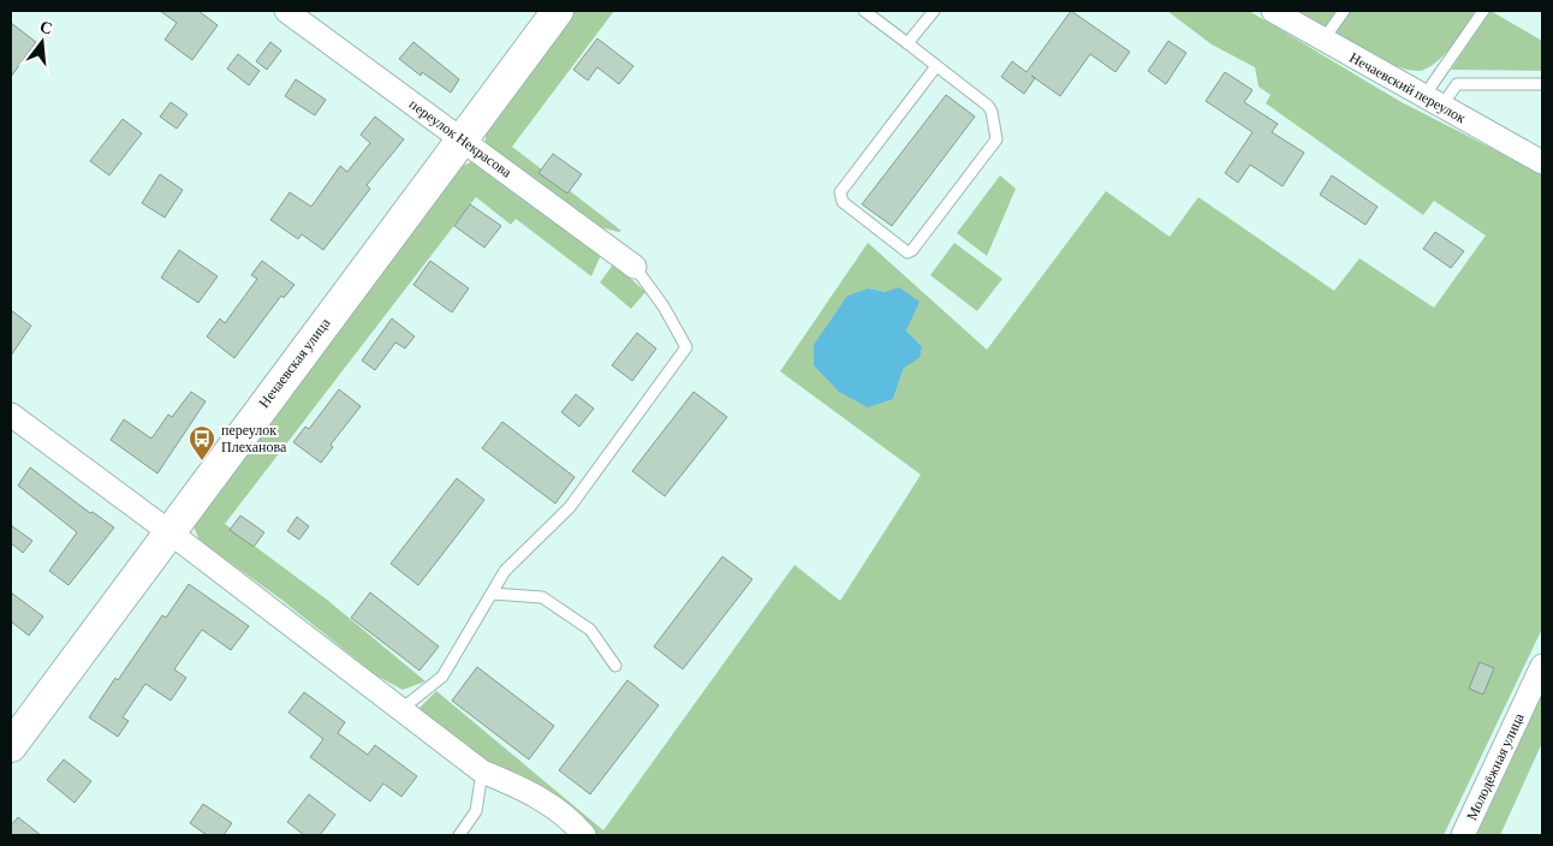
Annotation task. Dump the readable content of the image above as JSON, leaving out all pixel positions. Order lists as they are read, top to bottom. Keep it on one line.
{"streets":{"street":["Нечаевский переулок","переулок Некрасова","Нечаевская улица","Молодёжная улица"]},"crossings":[["переулок Некрасова","Нечаевская улица"]],"places":{"bus stop":["переулок Плеханова"]},"north":"top"}
